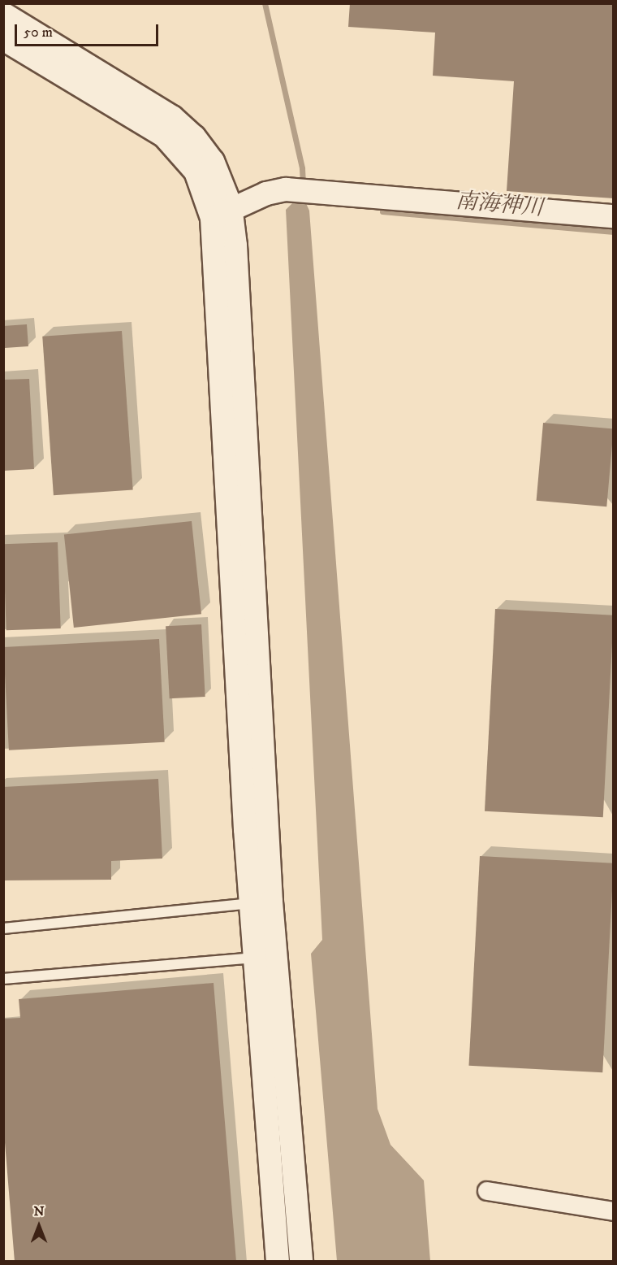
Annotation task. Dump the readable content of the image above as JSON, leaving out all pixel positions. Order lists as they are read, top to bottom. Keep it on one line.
{"water":["南海神川"],"scale_bar":"50 m","north":"top"}
